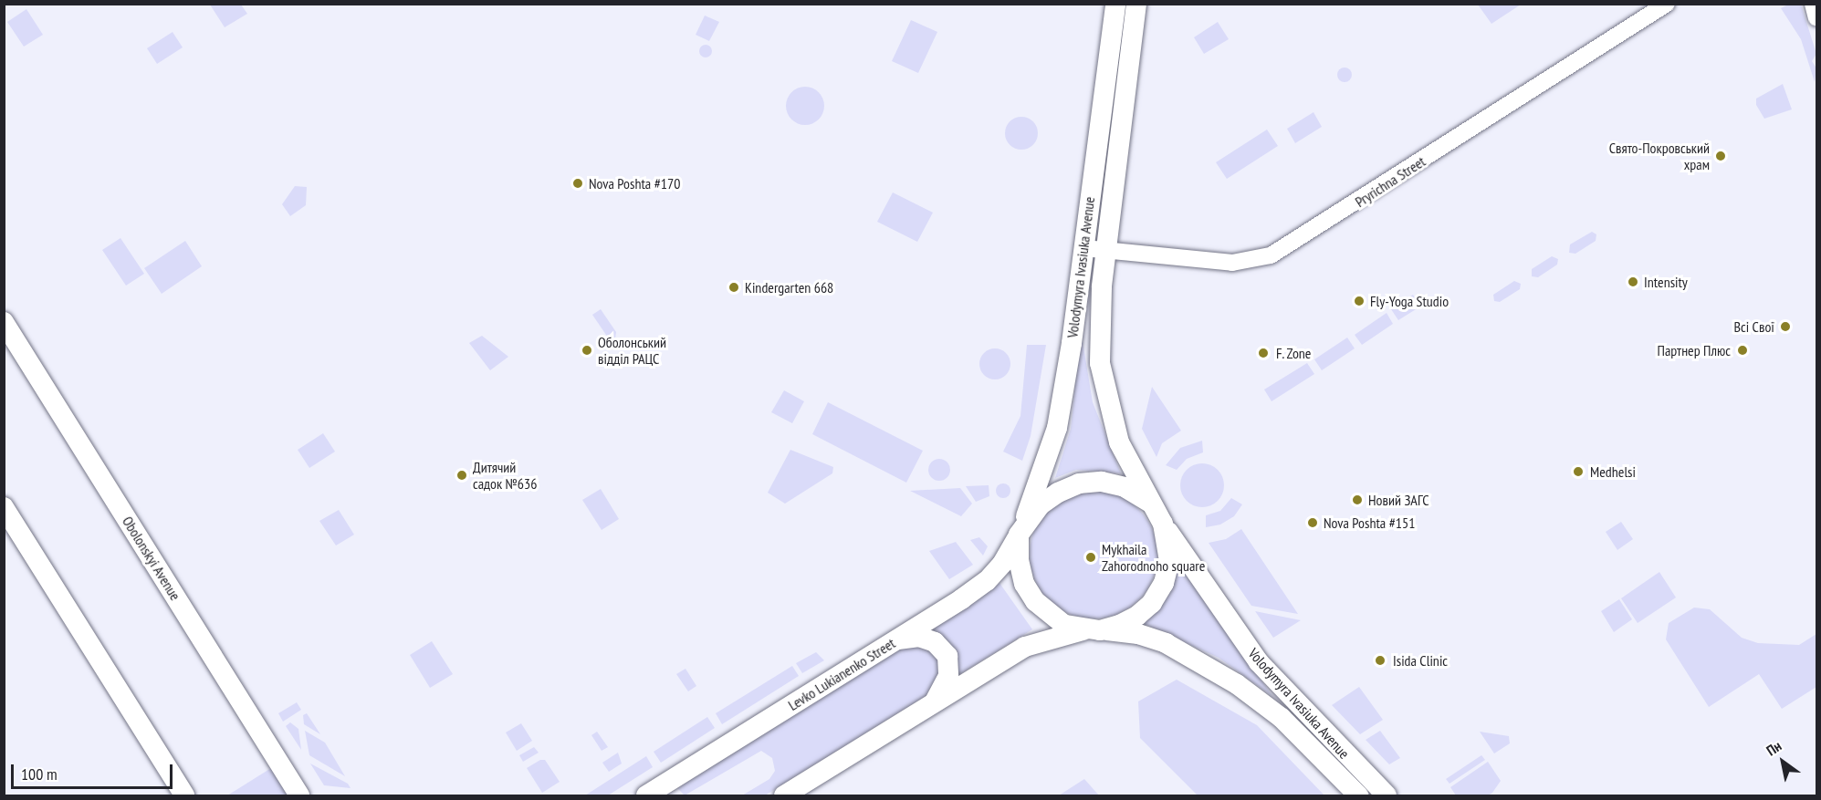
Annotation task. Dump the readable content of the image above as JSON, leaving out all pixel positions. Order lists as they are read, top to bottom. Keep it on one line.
{"streets":{"main road":["Volodymyra Ivasiuka Avenue","Obolonskyi Avenue","Levko Lukianenko Street"],"street":["Pryrichna Street"]},"crossings":[["Pryrichna Street","Volodymyra Ivasiuka Avenue"],["Volodymyra Ivasiuka Avenue","Levko Lukianenko Street"]],"places":["Свято-Покровський храм","Nova Poshta #170","Intensity","Kindergarten 668","Fly-Yoga Studio","Всі Свої","Оболонський відділ РАЦС","Партнер Плюс","F. Zone","Medhelsi","Дитячий садок №636","Новий ЗАГС","Nova Poshta #151","Mykhaila Zahorodnoho square","Isida Clinic"],"scale_bar":"100 m","north":"top left"}
